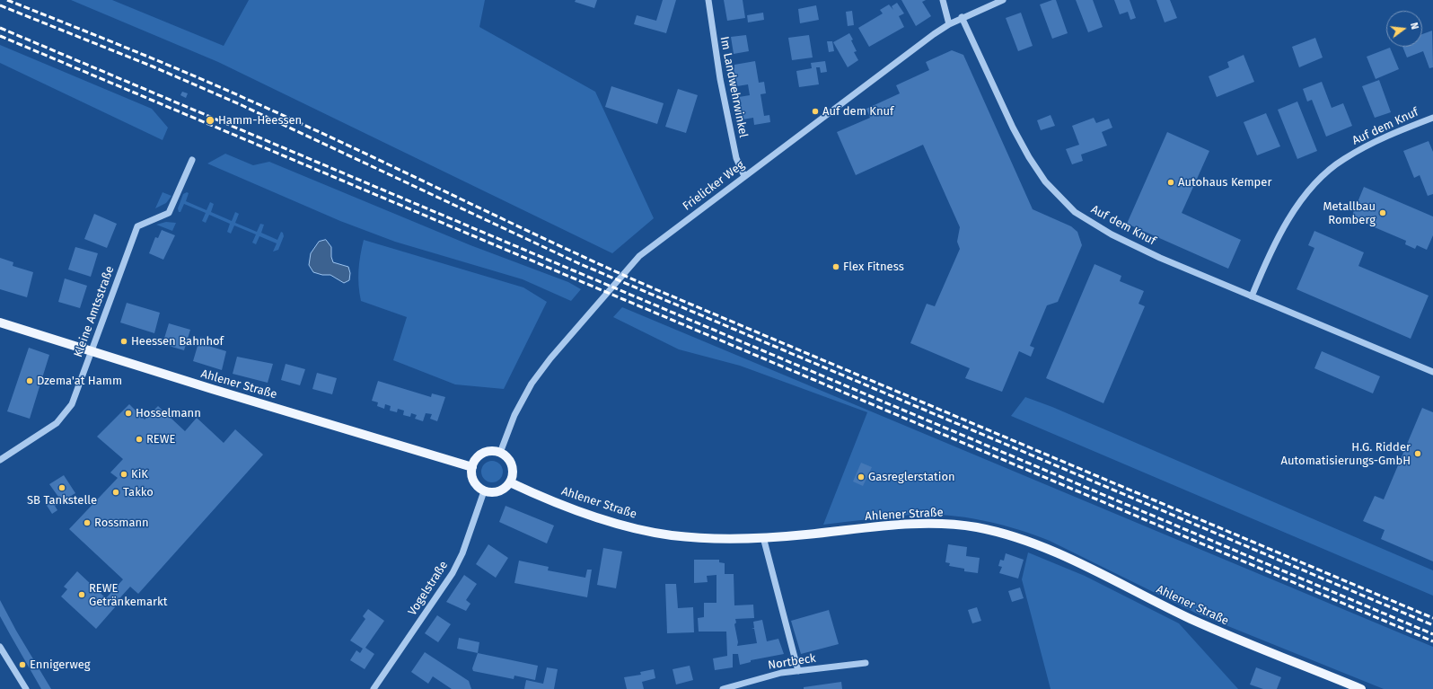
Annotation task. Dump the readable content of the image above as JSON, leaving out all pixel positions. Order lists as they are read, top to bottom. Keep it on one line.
{"streets":{"main road":["Ahlener Straße"],"street":["Im Landwehrwinkel","Auf dem Knuf","Frielicker Weg","Kleine Amtsstraße","Vogelstraße","Nortbeck"]},"crossings":[["Im Landwehrwinkel","Frielicker Weg"],["Auf dem Knuf","Frielicker Weg"],["Frielicker Weg","Ahlener Straße"],["Frielicker Weg","Vogelstraße"],["Kleine Amtsstraße","Ahlener Straße"],["Ahlener Straße","Vogelstraße"]],"places":["Auf dem Knuf","Hamm-Heessen","Autohaus Kemper","Metallbau Romberg","Flex Fitness","Heessen Bahnhof","Dzema'at Hamm","Hosselmann","REWE","H.G. Ridder Automatisierungs-GmbH","KiK","Gasreglerstation","SB Tankstelle","Takko","Rossmann","REWE Getränkemarkt","Ennigerweg"],"north":"right"}
